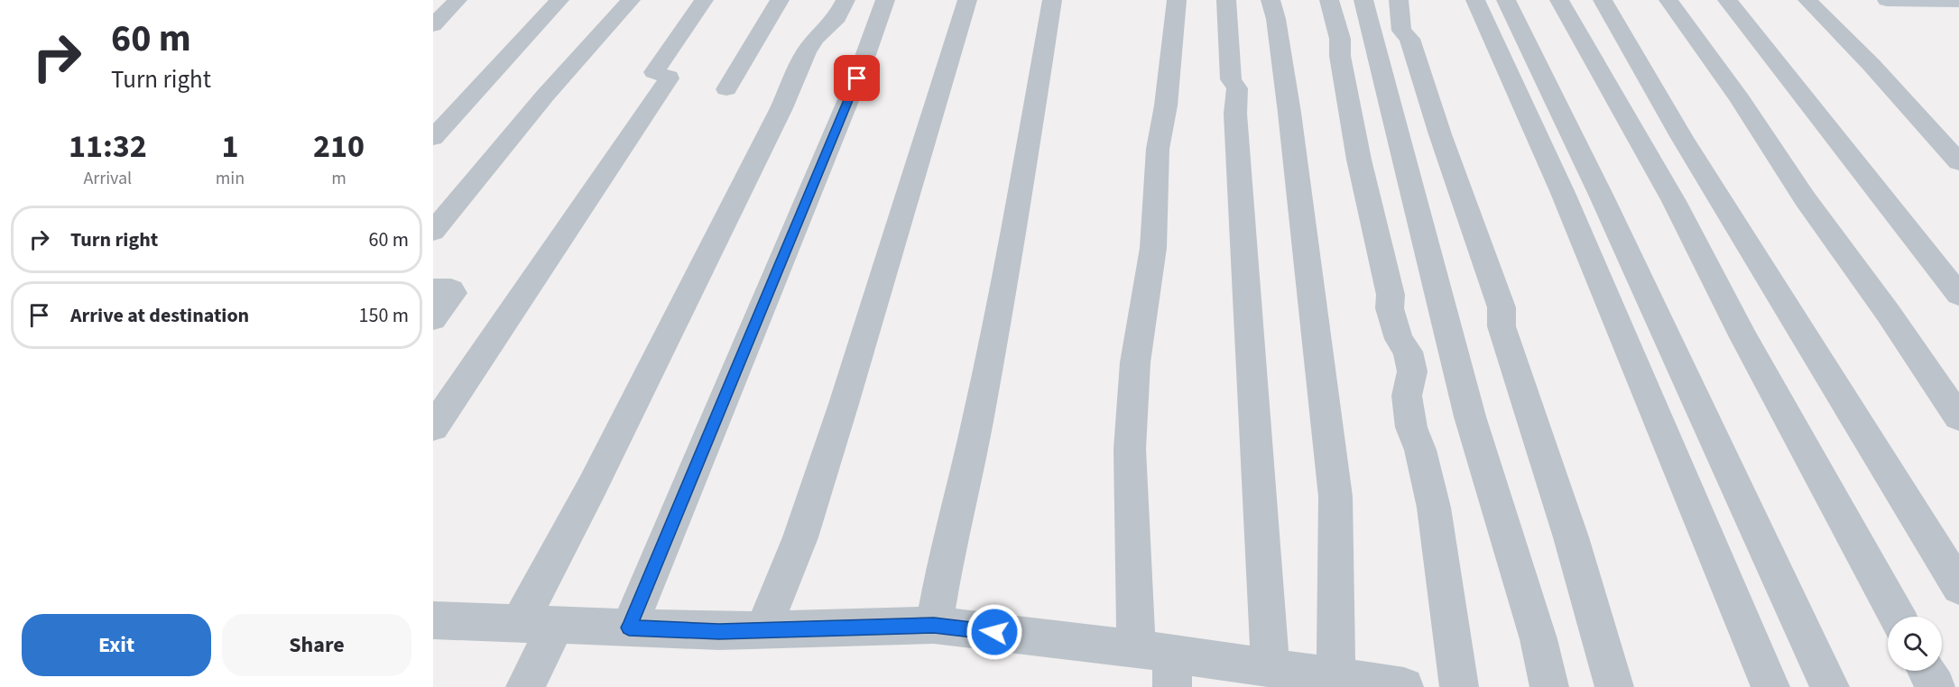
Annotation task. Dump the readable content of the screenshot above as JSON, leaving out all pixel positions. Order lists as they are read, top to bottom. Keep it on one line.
{"page":{"turn":["60 m","Turn right"],"eta":["11:32","Arrival","1","min","210","m"],"list":[{"name":"Turn right","value":"60 m"},{"name":"Arrive at destination","value":"150 m"}],"buttons":["Exit","Share"]}}
